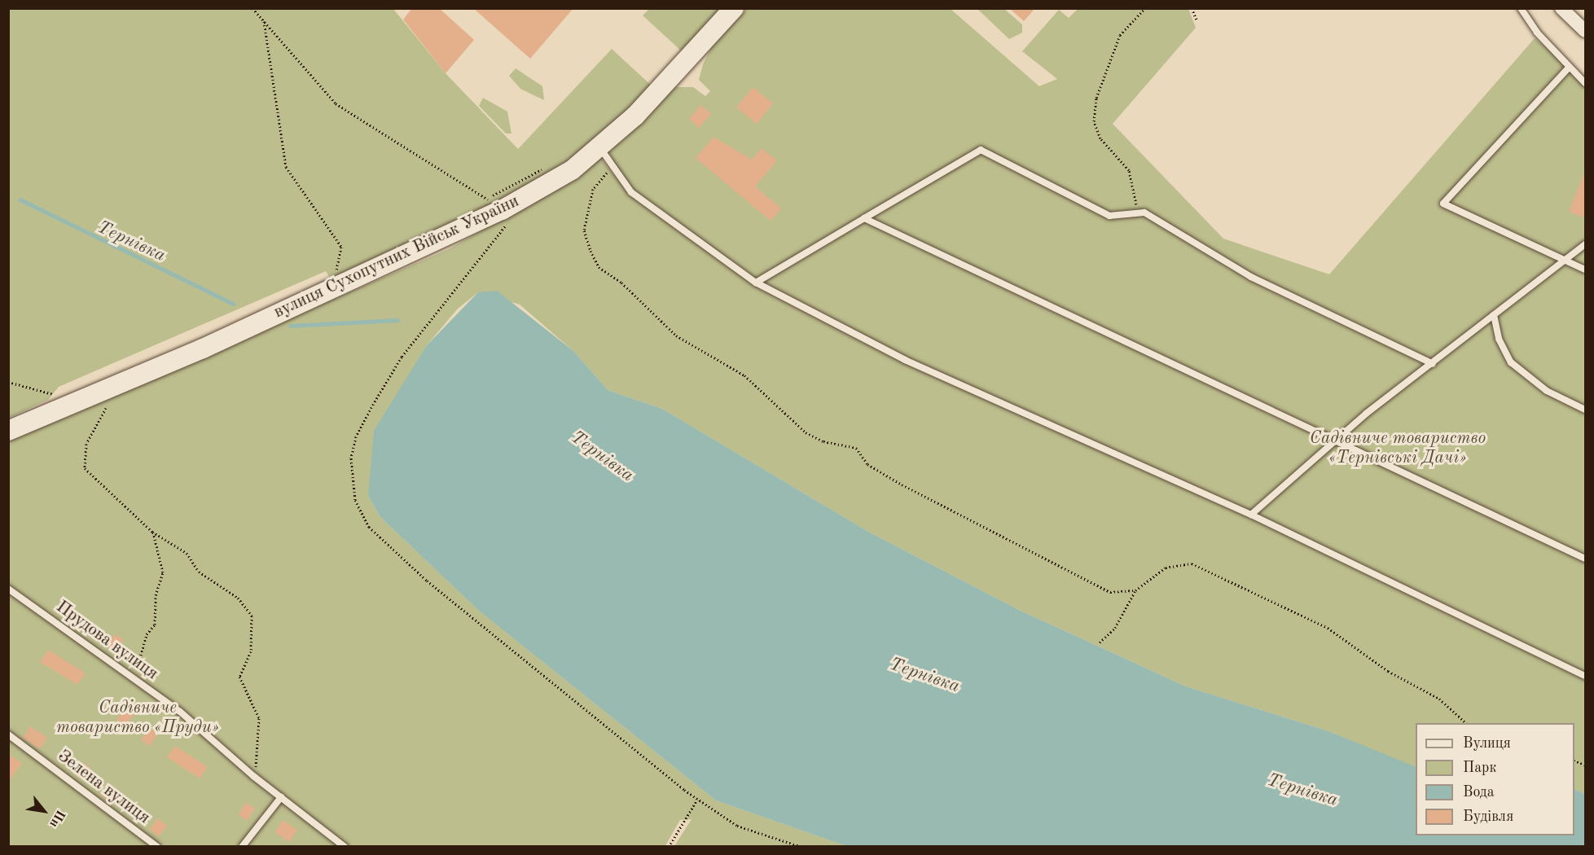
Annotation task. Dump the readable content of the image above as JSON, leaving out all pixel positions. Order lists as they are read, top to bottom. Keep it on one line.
{"streets":{"street":["вулиця Сухопутних Військ України"],"lane":["Прудова вулиця","Зелена вулиця"]},"water":["Тернівка"],"parks":["Садівниче товариство «Тернівські Дачі»","Садівниче товариство «Пруди»"],"legend":["Вулиця","Парк","Вода","Будівля"],"north":"bottom right"}
